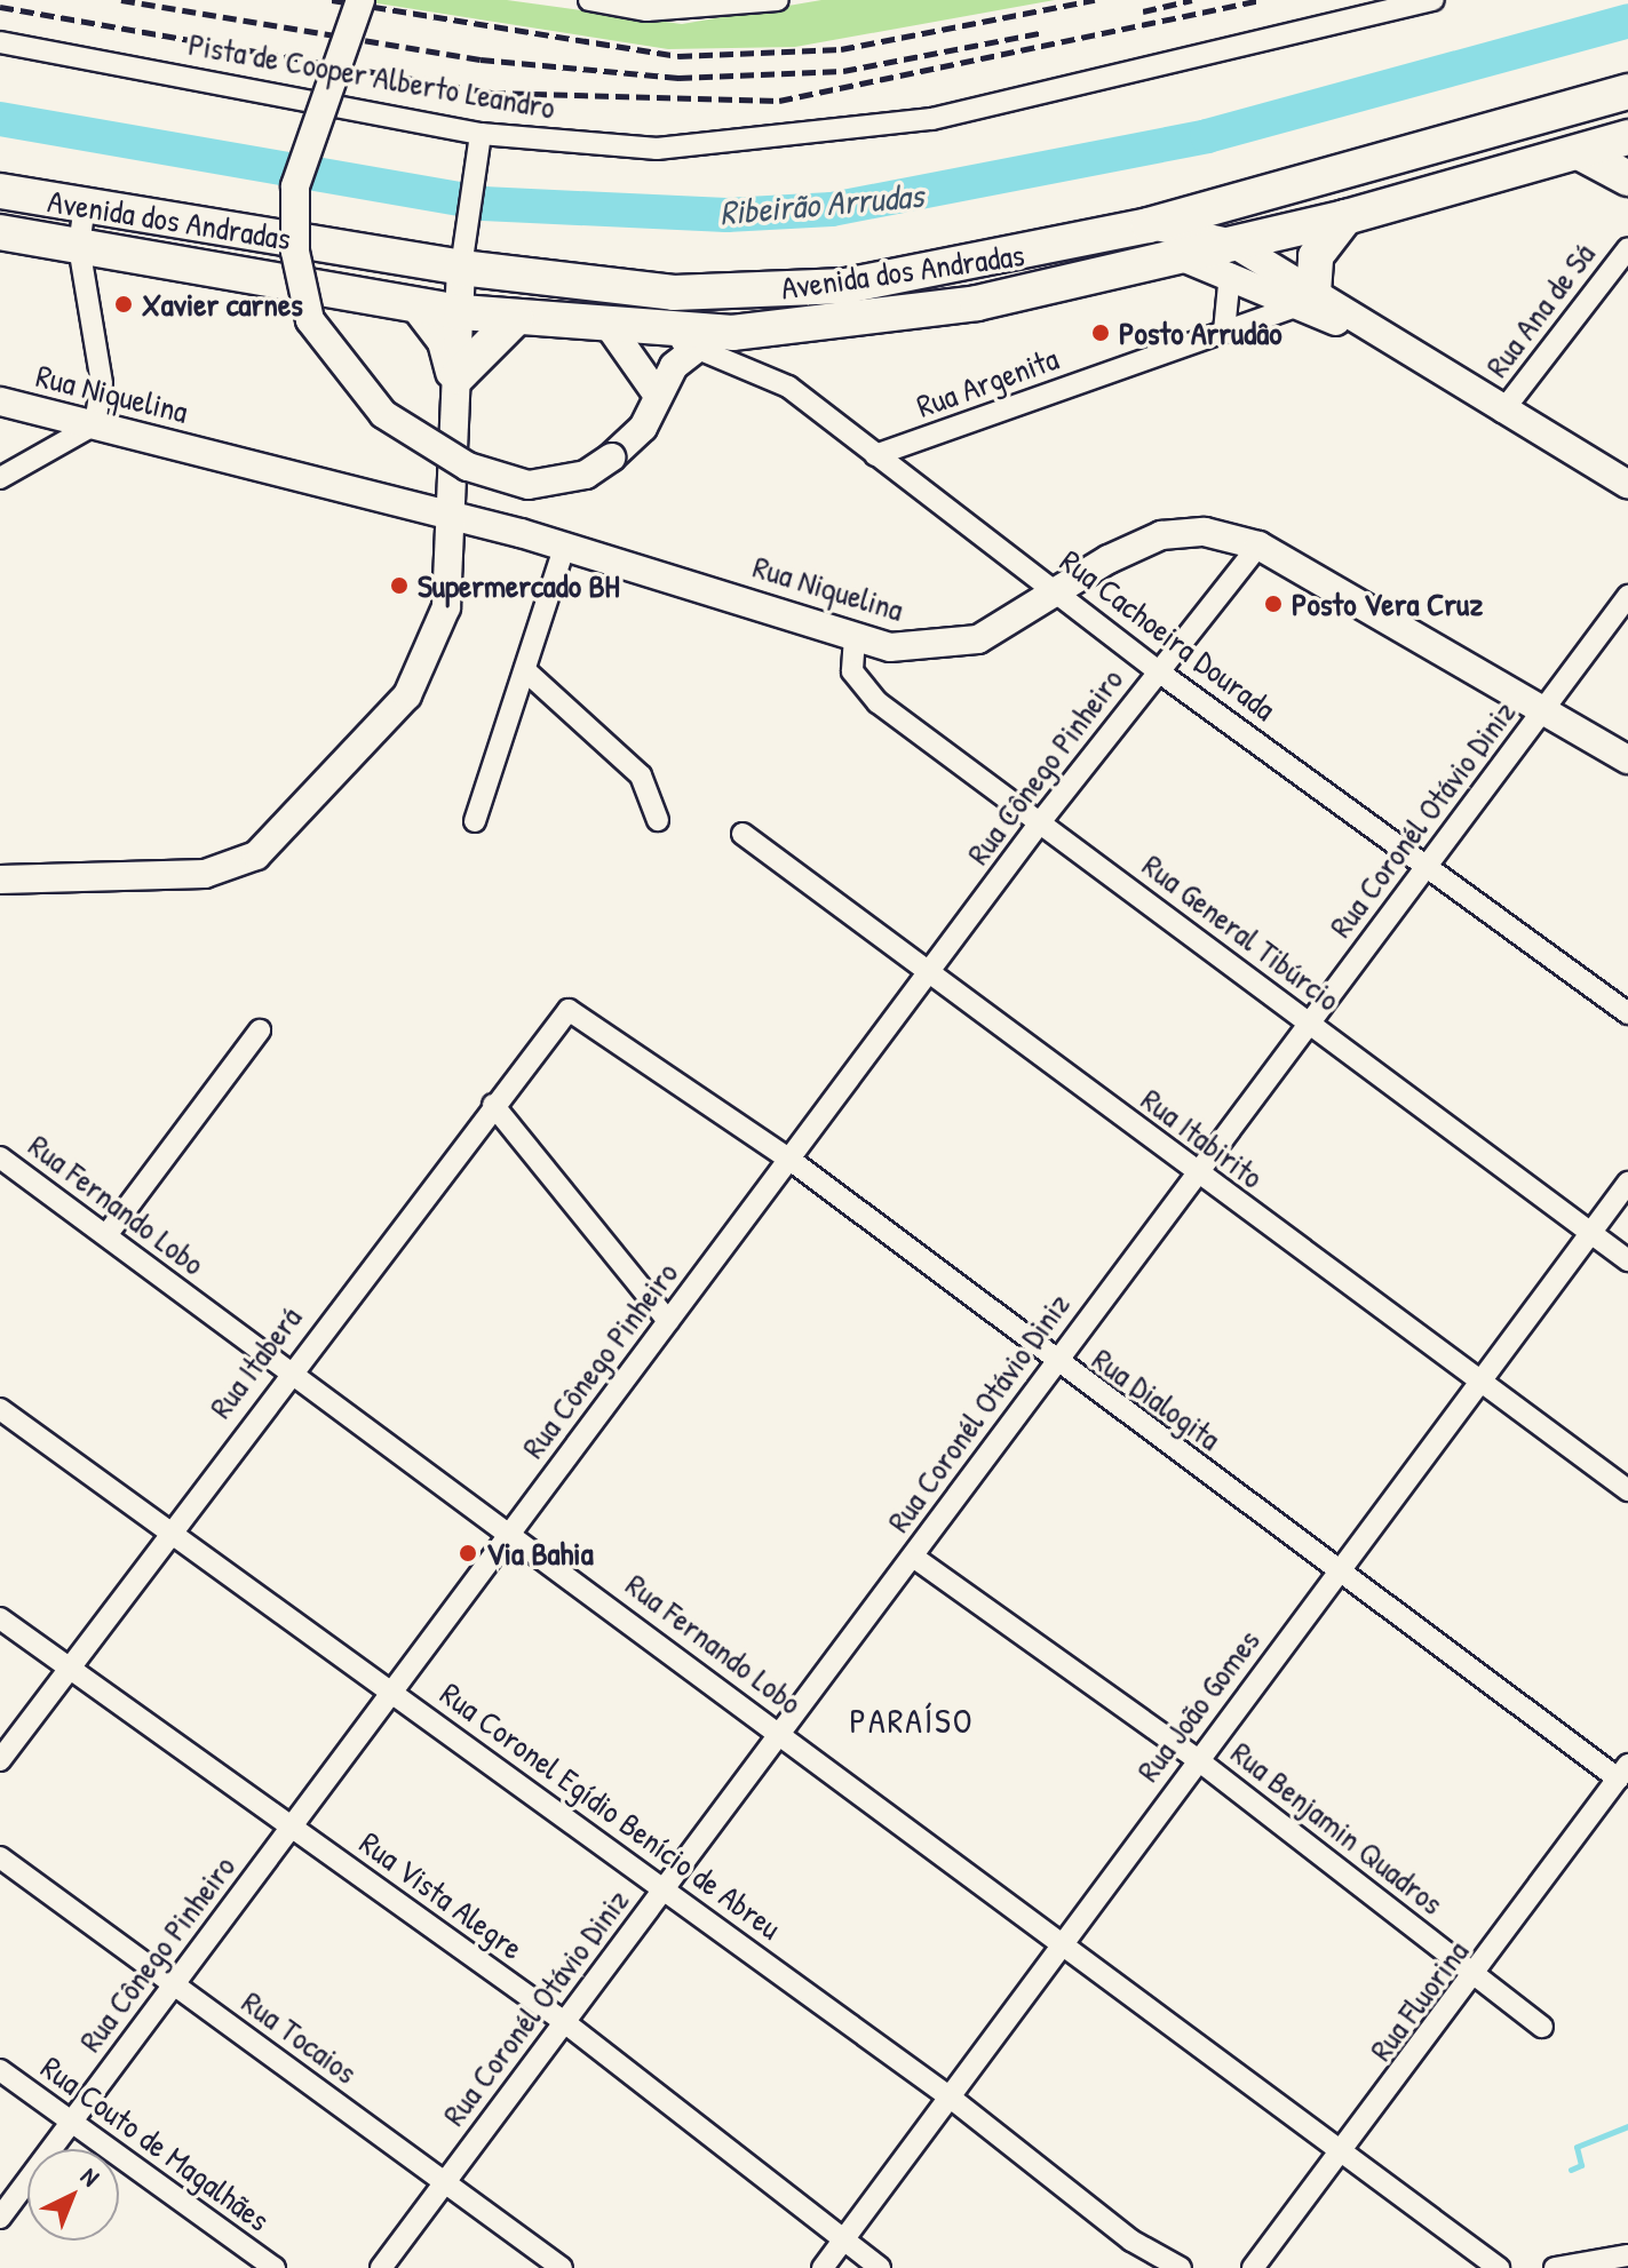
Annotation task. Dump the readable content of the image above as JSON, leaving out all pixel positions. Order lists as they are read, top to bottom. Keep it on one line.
{"streets":{"main road":["Avenida dos Andradas"],"street":["Pista de Cooper Alberto Leandro","Rua Ana de Sá","Rua Argenita","Rua Niquelina","Rua Cachoeira Dourada","Rua Cônego Pinheiro","Rua Coronél Otávio Diniz","Rua General Tibúrcio","Rua Itabirito","Rua Fernando Lobo","Rua Itaberá","Rua Dialogita","Rua João Gomes","Rua Coronel Egídio Benício de Abreu","Rua Benjamin Quadros","Rua Vista Alegre","Rua Fluorina","Rua Tocaios","Rua Couto de Magalhães"]},"crossings":[["Avenida dos Andradas","Rua Cachoeira Dourada"],["Rua Argenita","Rua Cachoeira Dourada"],["Rua Niquelina","Rua Cachoeira Dourada"],["Rua Niquelina","Rua Cônego Pinheiro"],["Rua Niquelina","Rua Coronél Otávio Diniz"],["Rua Niquelina","Rua General Tibúrcio"],["Rua Cachoeira Dourada","Rua Cônego Pinheiro"],["Rua Cachoeira Dourada","Rua Coronél Otávio Diniz"],["Rua Cônego Pinheiro","Rua General Tibúrcio"],["Rua Cônego Pinheiro","Rua Itabirito"],["Rua Cônego Pinheiro","Rua Fernando Lobo"],["Rua Cônego Pinheiro","Rua Dialogita"],["Rua Cônego Pinheiro","Rua Coronel Egídio Benício de Abreu"],["Rua Cônego Pinheiro","Rua Vista Alegre"],["Rua Cônego Pinheiro","Rua Tocaios"],["Rua Cônego Pinheiro","Rua Couto de Magalhães"],["Rua Coronél Otávio Diniz","Rua General Tibúrcio"],["Rua Coronél Otávio Diniz","Rua Itabirito"],["Rua Coronél Otávio Diniz","Rua Fernando Lobo"],["Rua Coronél Otávio Diniz","Rua Dialogita"],["Rua Coronél Otávio Diniz","Rua Coronel Egídio Benício de Abreu"],["Rua Coronél Otávio Diniz","Rua Benjamin Quadros"],["Rua Coronél Otávio Diniz","Rua Vista Alegre"],["Rua Coronél Otávio Diniz","Rua Tocaios"],["Rua General Tibúrcio","Rua João Gomes"],["Rua Itabirito","Rua João Gomes"],["Rua Fernando Lobo","Rua Itaberá"],["Rua Fernando Lobo","Rua João Gomes"],["Rua Fernando Lobo","Rua Fluorina"],["Rua Itaberá","Rua Dialogita"],["Rua Itaberá","Rua Coronel Egídio Benício de Abreu"],["Rua Itaberá","Rua Vista Alegre"],["Rua Dialogita","Rua João Gomes"],["Rua Dialogita","Rua Fluorina"],["Rua João Gomes","Rua Coronel Egídio Benício de Abreu"],["Rua João Gomes","Rua Benjamin Quadros"],["Rua João Gomes","Rua Vista Alegre"],["Rua Benjamin Quadros","Rua Fluorina"]],"districts":["PARAÍSO"],"water":["Ribeirão Arrudas"],"places":["Xavier carnes","Posto Arrudâo","Supermercado BH","Posto Vera Cruz","Via Bahia"],"north":"top right"}
